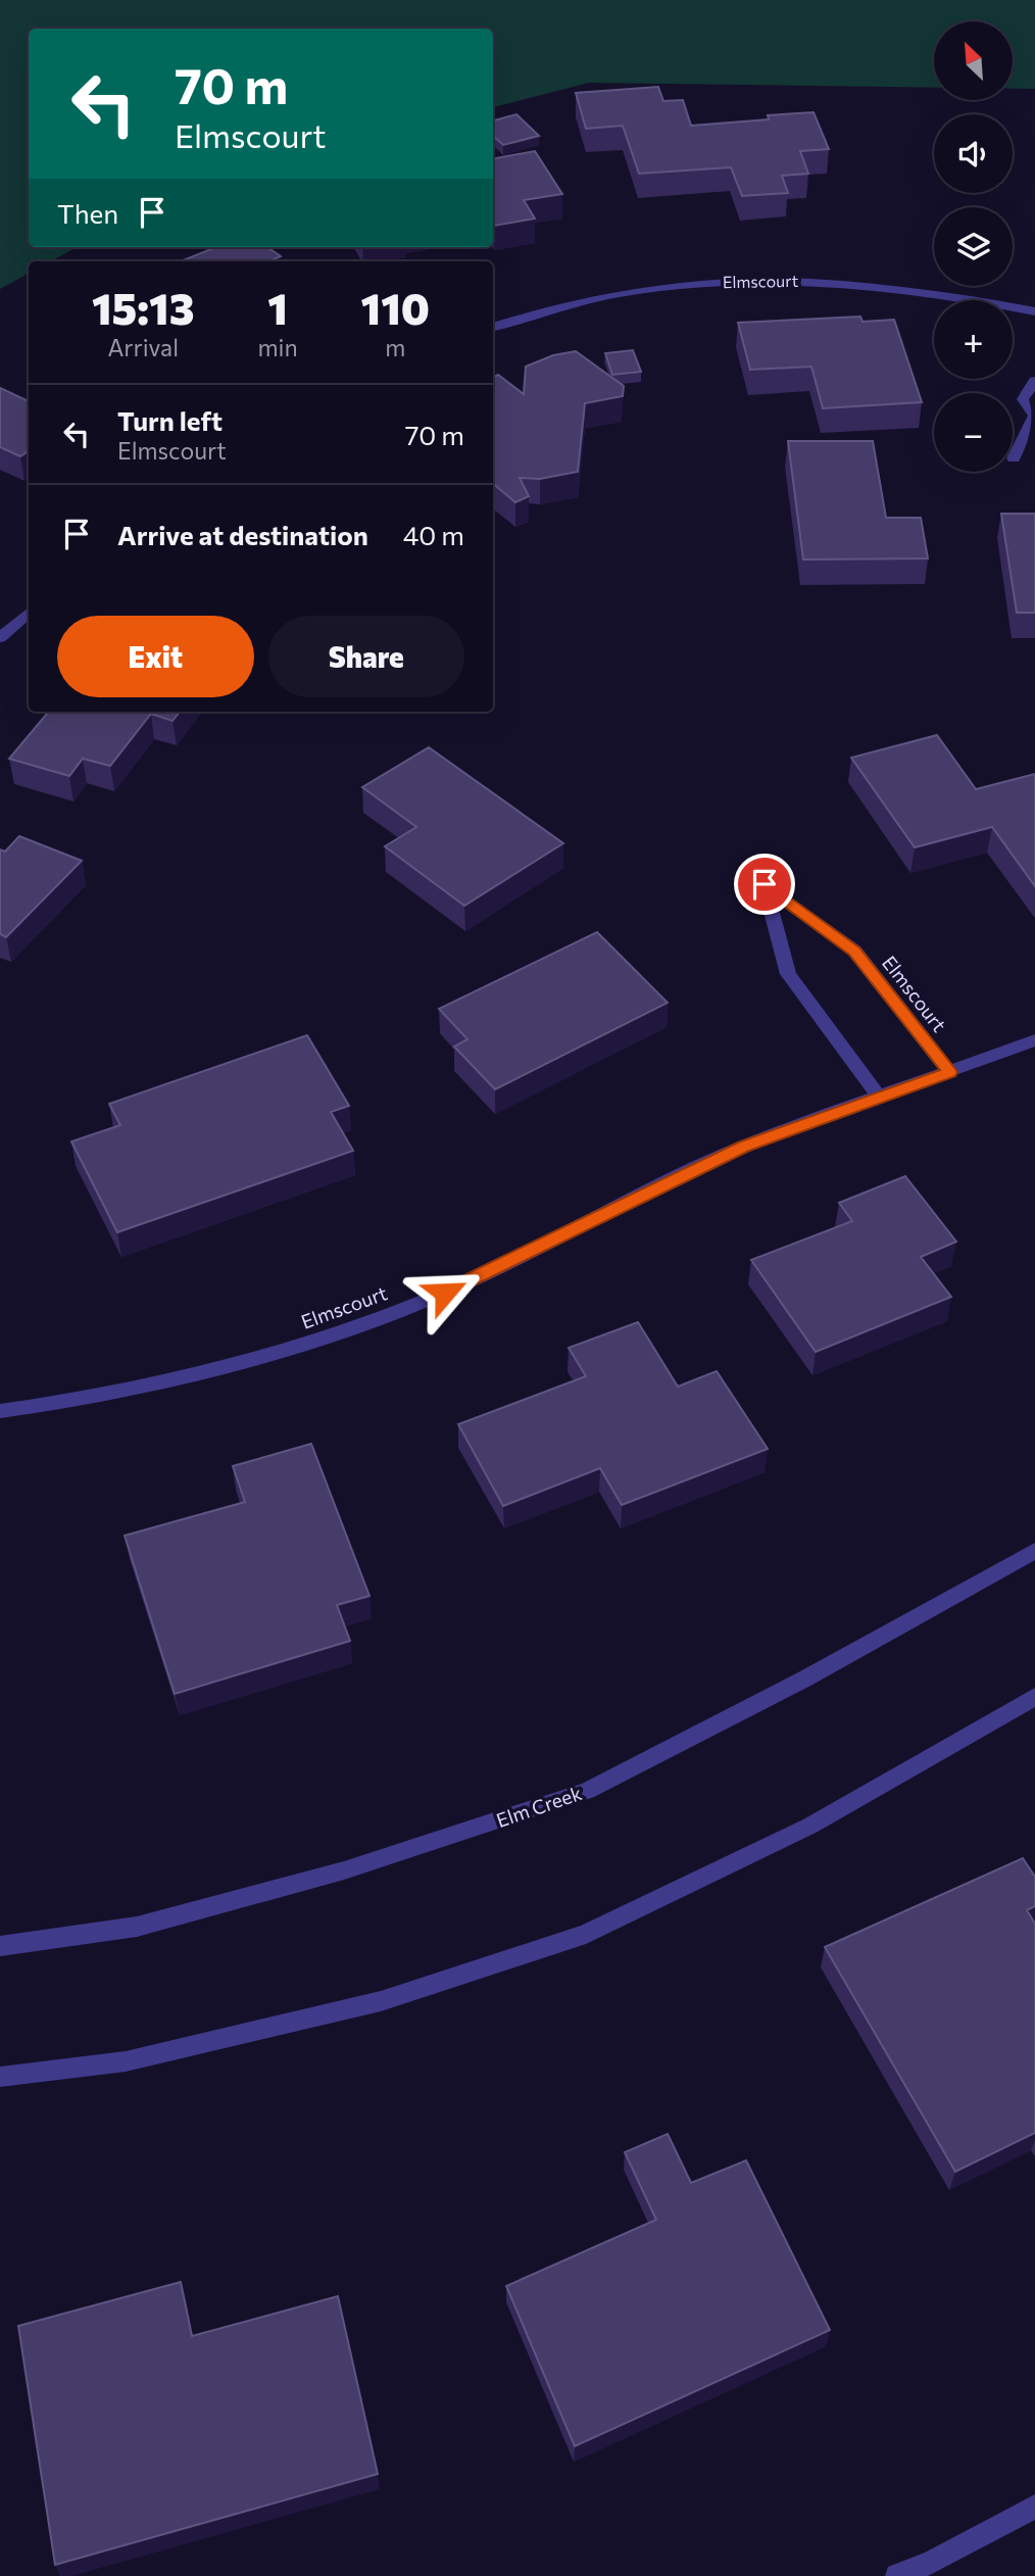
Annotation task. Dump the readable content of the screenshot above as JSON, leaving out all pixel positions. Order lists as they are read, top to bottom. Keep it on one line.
{"streets":{"street":["Elmscourt","Elm Creek"]},"north":"top left","page":{"map_buttons":["+","−"],"turn":["70 m","Elmscourt"],"then":"Then","eta":["15:13","Arrival","1","min","110","m"],"list":[{"name":"Turn left","note":"Elmscourt","value":"70 m"},{"name":"Arrive at destination","value":"40 m"}],"buttons":["Exit","Share"]}}
